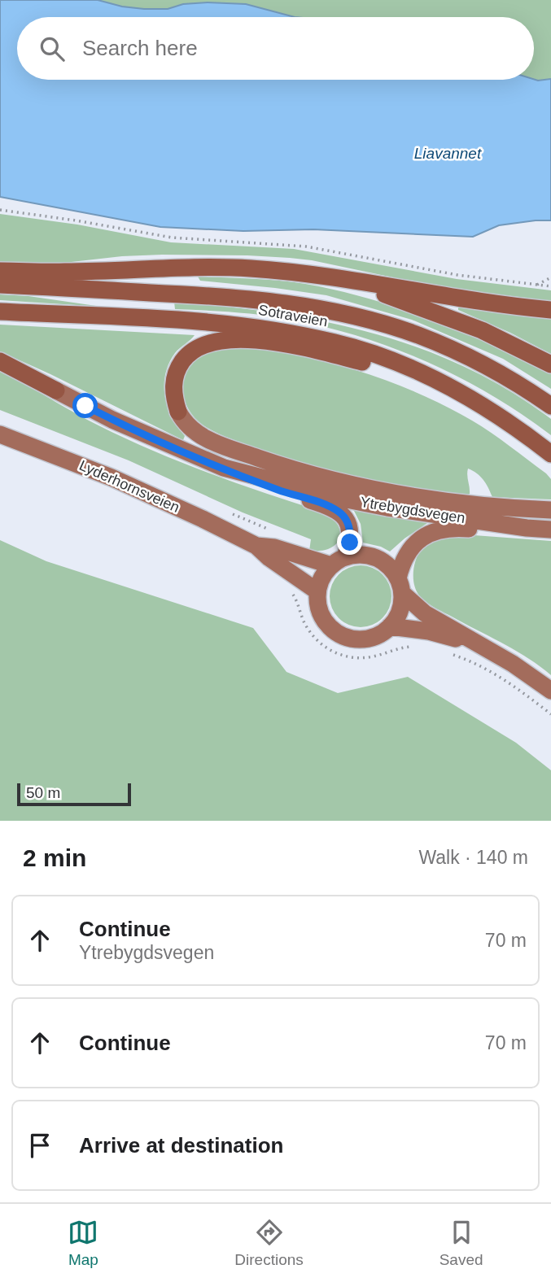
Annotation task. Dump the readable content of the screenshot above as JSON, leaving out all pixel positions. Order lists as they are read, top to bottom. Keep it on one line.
{"streets":{"highway":["Sotraveien"],"main road":["Lyderhornsveien","Ytrebygdsvegen"]},"water":["Liavannet"],"scale_bar":"50 m","page":{"search":"Search here","scale":"50 m","heading":["2 min","Walk · 140 m"],"list":[["Continue","Ytrebygdsvegen","70 m"],["Continue","70 m"],"Arrive at destination"],"nav":["Map","Directions","Saved"]}}
